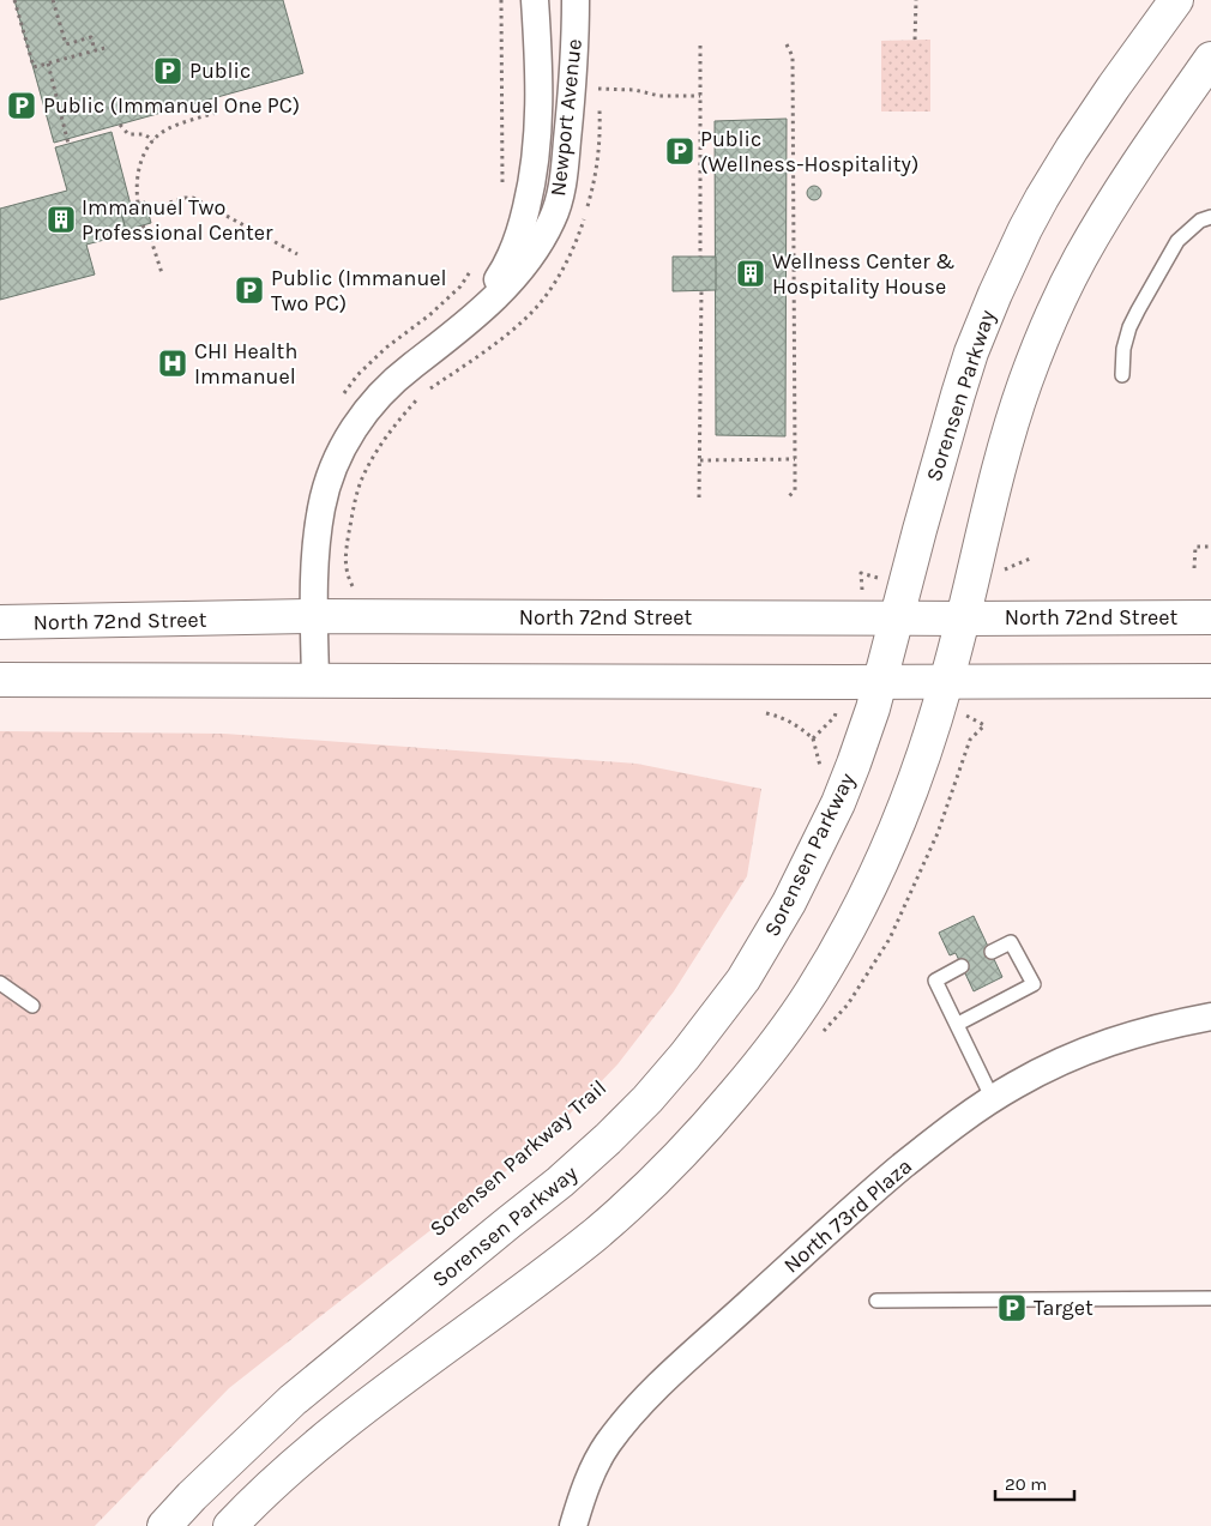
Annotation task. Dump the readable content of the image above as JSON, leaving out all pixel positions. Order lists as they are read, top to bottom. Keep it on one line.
{"streets":{"main road":["Sorensen Parkway","North 72nd Street"],"street":["Newport Avenue","North 73rd Plaza"]},"crossings":[["Newport Avenue","North 72nd Street"],["Sorensen Parkway","North 72nd Street"]],"places":{"parking":["Public","Public (Immanuel One PC)","Public (Wellness-Hospitality)","Public (Immanuel Two PC)","Target"],"building":["Immanuel Two Professional Center","Wellness Center & Hospitality House"],"hospital":["CHI Health Immanuel"]},"scale_bar":"20 m"}
